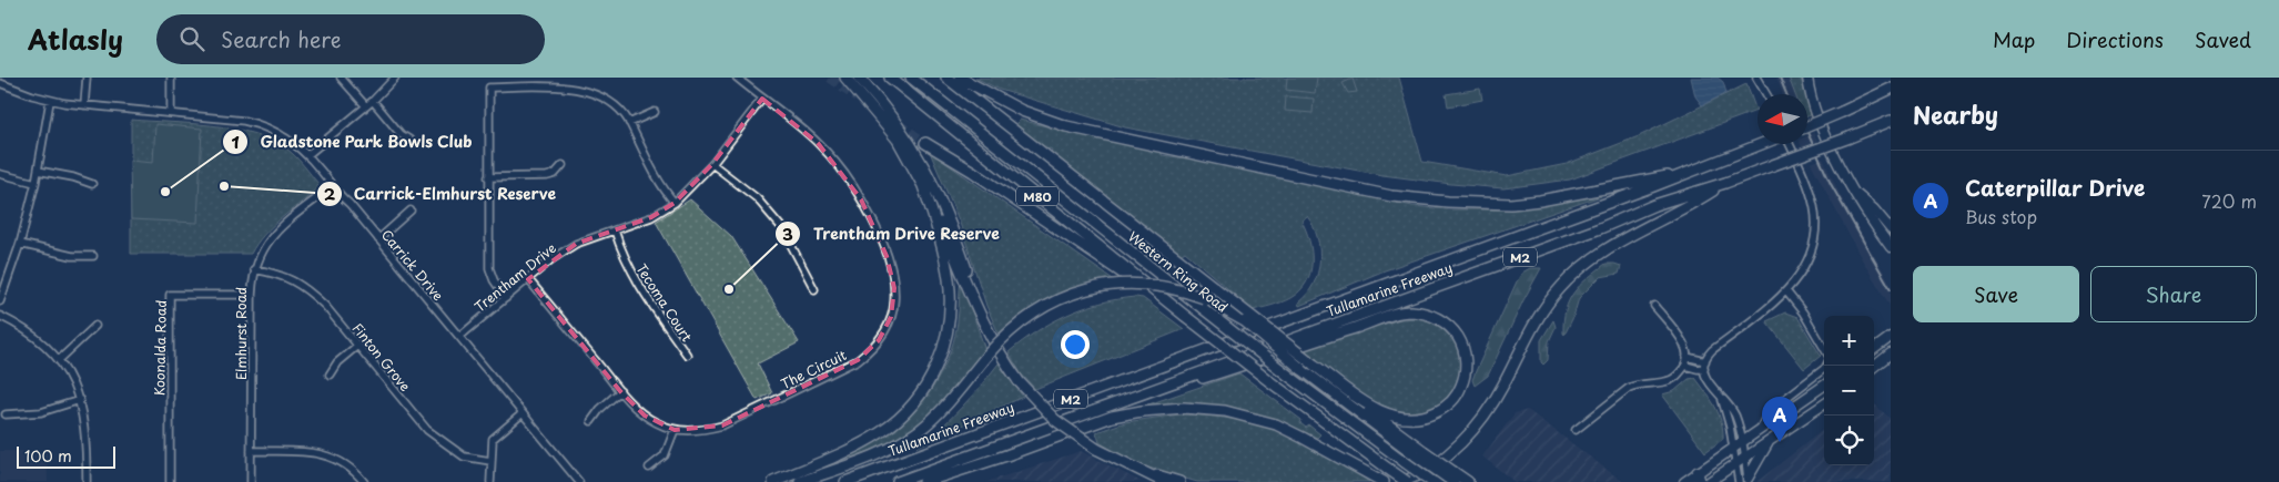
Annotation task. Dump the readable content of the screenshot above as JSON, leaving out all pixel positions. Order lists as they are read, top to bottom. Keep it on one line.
{"streets":{"highway":["M80","M2","Western Ring Road","Tullamarine Freeway"],"street":["Carrick Drive","Trentham Drive","Tecoma Court","Elmhurst Road","Koonalda Road","Finton Grove","The Circuit"]},"crossings":[["Carrick Drive","Trentham Drive"],["Carrick Drive","Elmhurst Road"],["Trentham Drive","Tecoma Court"],["Trentham Drive","The Circuit"],["Elmhurst Road","Koonalda Road"],["Elmhurst Road","Finton Grove"]],"places":["Carrick-Elmhurst Reserve","Gladstone Park Bowls Club","Trentham Drive Reserve"],"scale_bar":"100 m","north":"left","page":{"header":"Atlasly","search":"Search here","nav":["Map","Directions","Saved"],"heading":"Nearby","list":[{"mark":"A","name":"Caterpillar Drive","note":"Bus stop","value":"720 m"}],"buttons":["Save","Share"],"map_buttons":["+","−"],"pins":"A","scale":"100 m"}}
